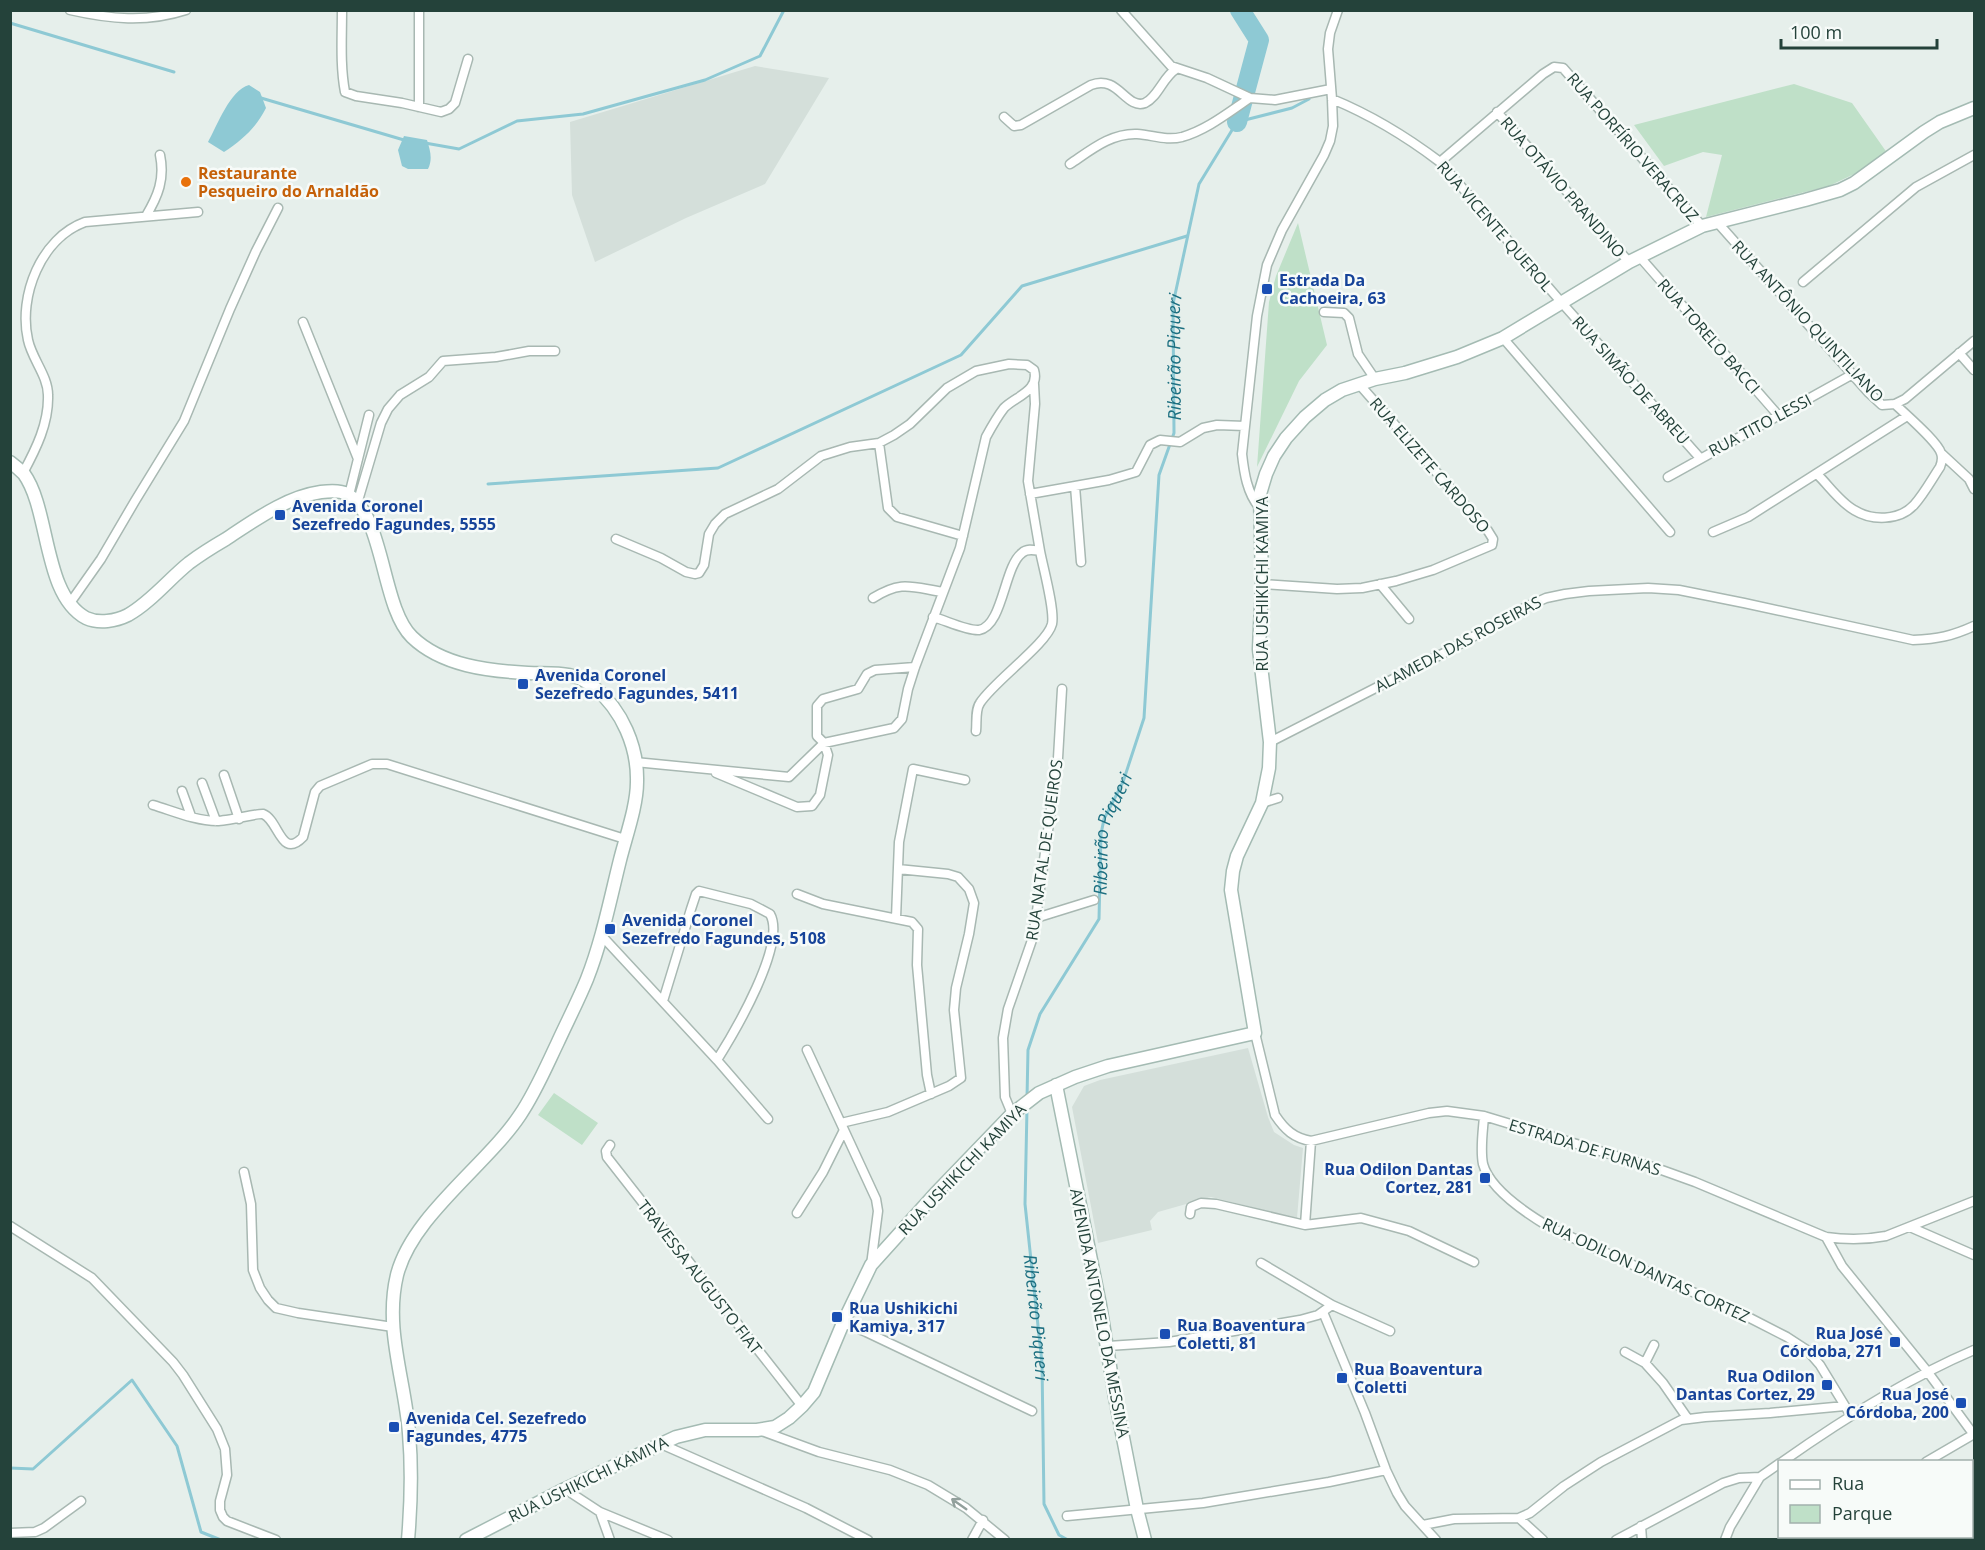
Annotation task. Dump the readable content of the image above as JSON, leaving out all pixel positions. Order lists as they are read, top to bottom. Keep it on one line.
{"streets":{"main road":["RUA USHIKICHI KAMIYA","AVENIDA ANTONELO DA MESSINA"],"street":["RUA PORFÍRIO VERACRUZ","RUA OTÁVIO PRANDINO","RUA VICENTE QUEROL","RUA ANTÔNIO QUINTILIANO","RUA TORELO BACCI","RUA SIMÃO DE ABREU","RUA TITO LESSI","RUA ELIZETE CARDOSO","ALAMEDA DAS ROSEIRAS","RUA NATAL DE QUEIROS","ESTRADA DE FURNAS","RUA ODILON DANTAS CORTEZ","TRAVESSA AUGUSTO FIAT"]},"crossings":[["RUA PORFÍRIO VERACRUZ","RUA OTÁVIO PRANDINO"],["RUA PORFÍRIO VERACRUZ","RUA USHIKICHI KAMIYA"],["RUA OTÁVIO PRANDINO","RUA TORELO BACCI"],["RUA OTÁVIO PRANDINO","RUA USHIKICHI KAMIYA"],["RUA VICENTE QUEROL","RUA SIMÃO DE ABREU"],["RUA VICENTE QUEROL","RUA USHIKICHI KAMIYA"],["RUA ANTÔNIO QUINTILIANO","RUA TITO LESSI"],["RUA ANTÔNIO QUINTILIANO","RUA USHIKICHI KAMIYA"],["RUA TORELO BACCI","RUA TITO LESSI"],["RUA TORELO BACCI","RUA USHIKICHI KAMIYA"],["RUA SIMÃO DE ABREU","RUA TITO LESSI"],["RUA SIMÃO DE ABREU","RUA USHIKICHI KAMIYA"],["RUA ELIZETE CARDOSO","RUA USHIKICHI KAMIYA"],["RUA USHIKICHI KAMIYA","ALAMEDA DAS ROSEIRAS"],["RUA USHIKICHI KAMIYA","RUA NATAL DE QUEIROS"],["RUA USHIKICHI KAMIYA","TRAVESSA AUGUSTO FIAT"],["RUA USHIKICHI KAMIYA","AVENIDA ANTONELO DA MESSINA"],["ESTRADA DE FURNAS","RUA ODILON DANTAS CORTEZ"]],"water":["Ribeirão Piqueri"],"places":{"other":["Restaurante Pesqueiro do Arnaldão"],"transit":["Estrada Da Cachoeira, 63","Avenida Coronel Sezefredo Fagundes, 5555","Avenida Coronel Sezefredo Fagundes, 5411","Avenida Coronel Sezefredo Fagundes, 5108","Rua Odilon Dantas Cortez, 281","Rua Ushikichi Kamiya, 317","Rua Boaventura Coletti, 81","Rua José Córdoba, 271","Rua Boaventura Coletti","Rua Odilon Dantas Cortez, 29","Rua José Córdoba, 200","Avenida Cel. Sezefredo Fagundes, 4775"]},"legend":["Rua","Parque"],"scale_bar":"100 m"}
